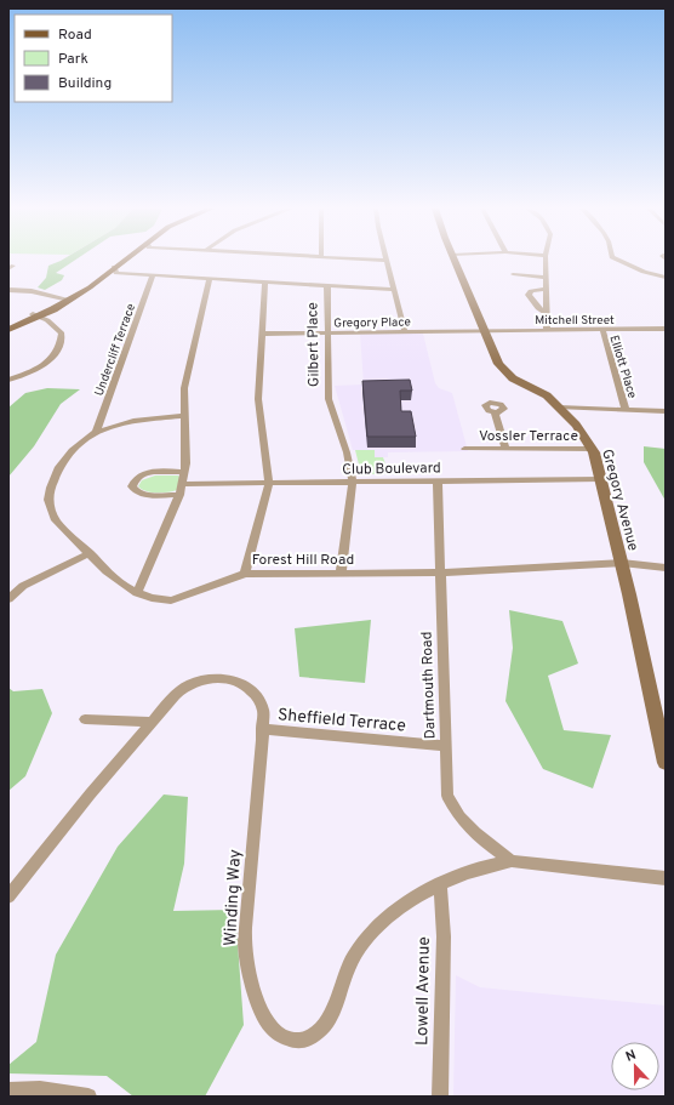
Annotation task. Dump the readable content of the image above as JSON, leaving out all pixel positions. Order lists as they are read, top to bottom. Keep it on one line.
{"streets":{"main road":["Gregory Avenue"],"street":["Mitchell Street","Gregory Place","Gilbert Place","Undercliff Terrace","Elliott Place","Vossler Terrace","Club Boulevard","Forest Hill Road","Dartmouth Road","Sheffield Terrace","Winding Way","Lowell Avenue"]},"crossings":[["Mitchell Street","Gregory Place"],["Mitchell Street","Elliott Place"],["Mitchell Street","Gregory Avenue"],["Gregory Place","Gilbert Place"],["Gregory Place","Gregory Avenue"],["Gilbert Place","Club Boulevard"],["Gilbert Place","Forest Hill Road"],["Undercliff Terrace","Forest Hill Road"],["Vossler Terrace","Gregory Avenue"],["Club Boulevard","Gregory Avenue"],["Club Boulevard","Dartmouth Road"],["Gregory Avenue","Forest Hill Road"],["Forest Hill Road","Dartmouth Road"],["Dartmouth Road","Sheffield Terrace"],["Dartmouth Road","Winding Way"],["Sheffield Terrace","Winding Way"],["Winding Way","Lowell Avenue"]],"legend":["Road","Park","Building"],"north":"top"}
